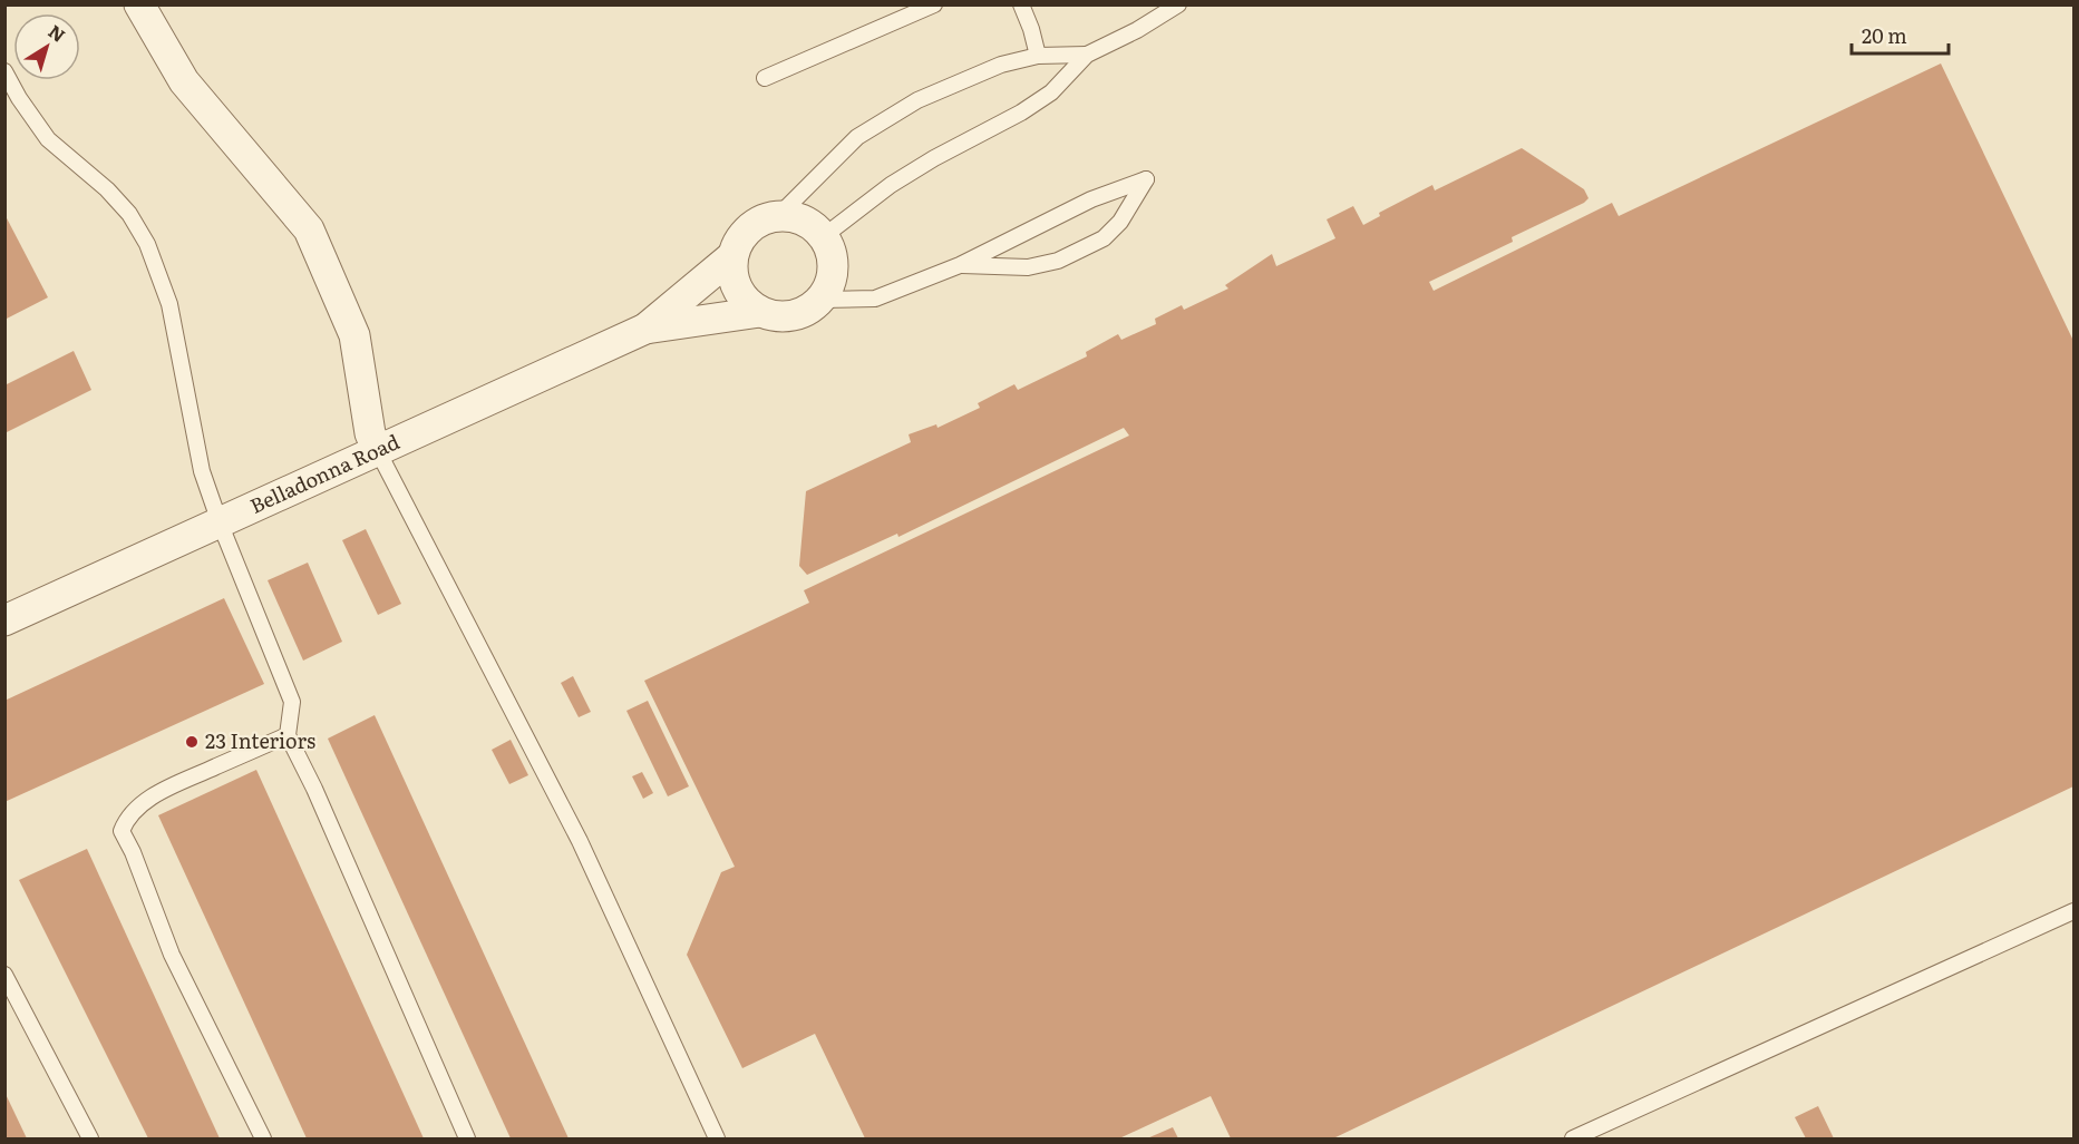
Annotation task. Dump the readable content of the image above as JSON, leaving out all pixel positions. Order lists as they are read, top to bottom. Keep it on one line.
{"streets":{"street":["Belladonna Road"]},"places":["23 Interiors"],"scale_bar":"20 m","north":"top right"}
